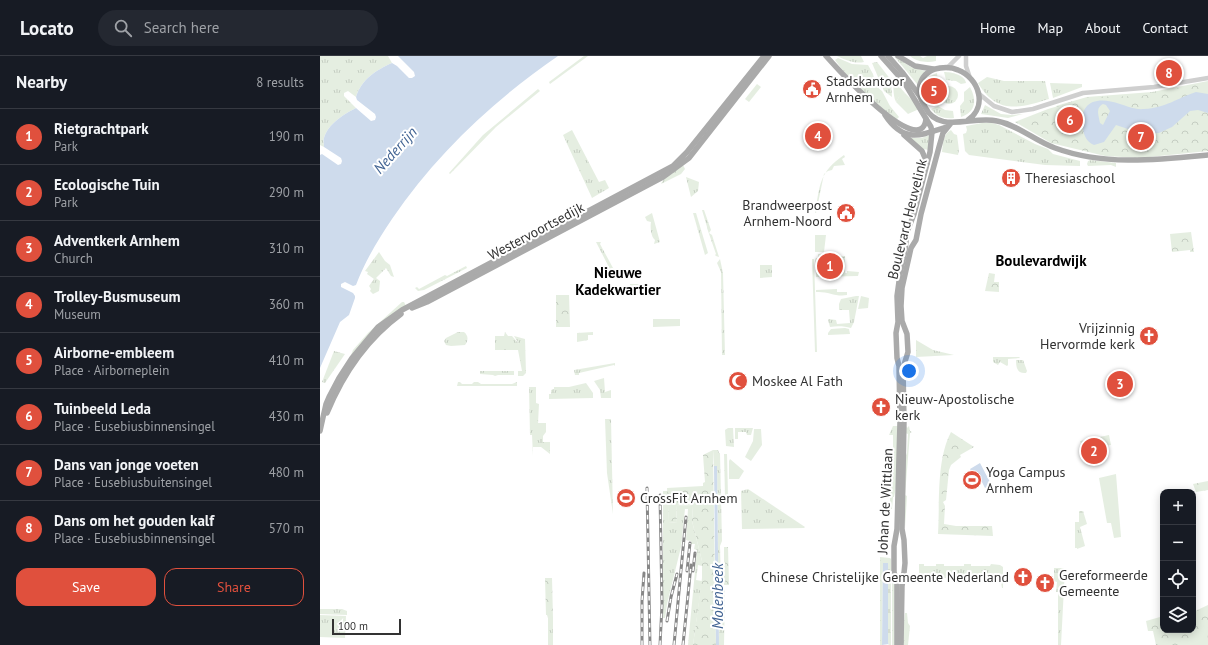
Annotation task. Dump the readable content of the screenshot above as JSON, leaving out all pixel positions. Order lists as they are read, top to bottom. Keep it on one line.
{"streets":{"main road":["Boulevard Heuvelink","Westervoortsedijk","Johan de Wittlaan"]},"crossings":[["Boulevard Heuvelink","Johan de Wittlaan"]],"districts":["Boulevardwijk","Nieuwe Kadekwartier"],"water":["Nederrijn","Molenbeek"],"places":{"public building":["Stadskantoor Arnhem","Brandweerpost Arnhem-Noord"],"building":["Theresiaschool"],"church":["Vrijzinnig Hervormde kerk","Nieuw-Apostolische kerk","Chinese Christelijke Gemeente Nederland","Gereformeerde Gemeente"],"mosque":["Moskee Al Fath"],"sports":["Yoga Campus Arnhem","CrossFit Arnhem"]},"scale_bar":"100 m","page":{"header":"Locato","search":"Search here","nav":["Home","Map","About","Contact"],"heading":["Nearby","8 results"],"pins":["8","5","6","4","7","1","3","2"],"list":[{"mark":"1","name":"Rietgrachtpark","note":"Park","value":"190 m"},{"mark":"2","name":"Ecologische Tuin","note":"Park","value":"290 m"},{"mark":"3","name":"Adventkerk Arnhem","note":"Church","value":"310 m"},{"mark":"4","name":"Trolley-Busmuseum","note":"Museum","value":"360 m"},{"mark":"5","name":"Airborne-embleem","note":"Place · Airborneplein","value":"410 m"},{"mark":"6","name":"Tuinbeeld Leda","note":"Place · Eusebiusbinnensingel","value":"430 m"},{"mark":"7","name":"Dans van jonge voeten","note":"Place · Eusebiusbuitensingel","value":"480 m"},{"mark":"8","name":"Dans om het gouden kalf","note":"Place · Eusebiusbinnensingel","value":"570 m"}],"map_buttons":["+","−"],"buttons":["Save","Share"],"scale":"100 m"}}
